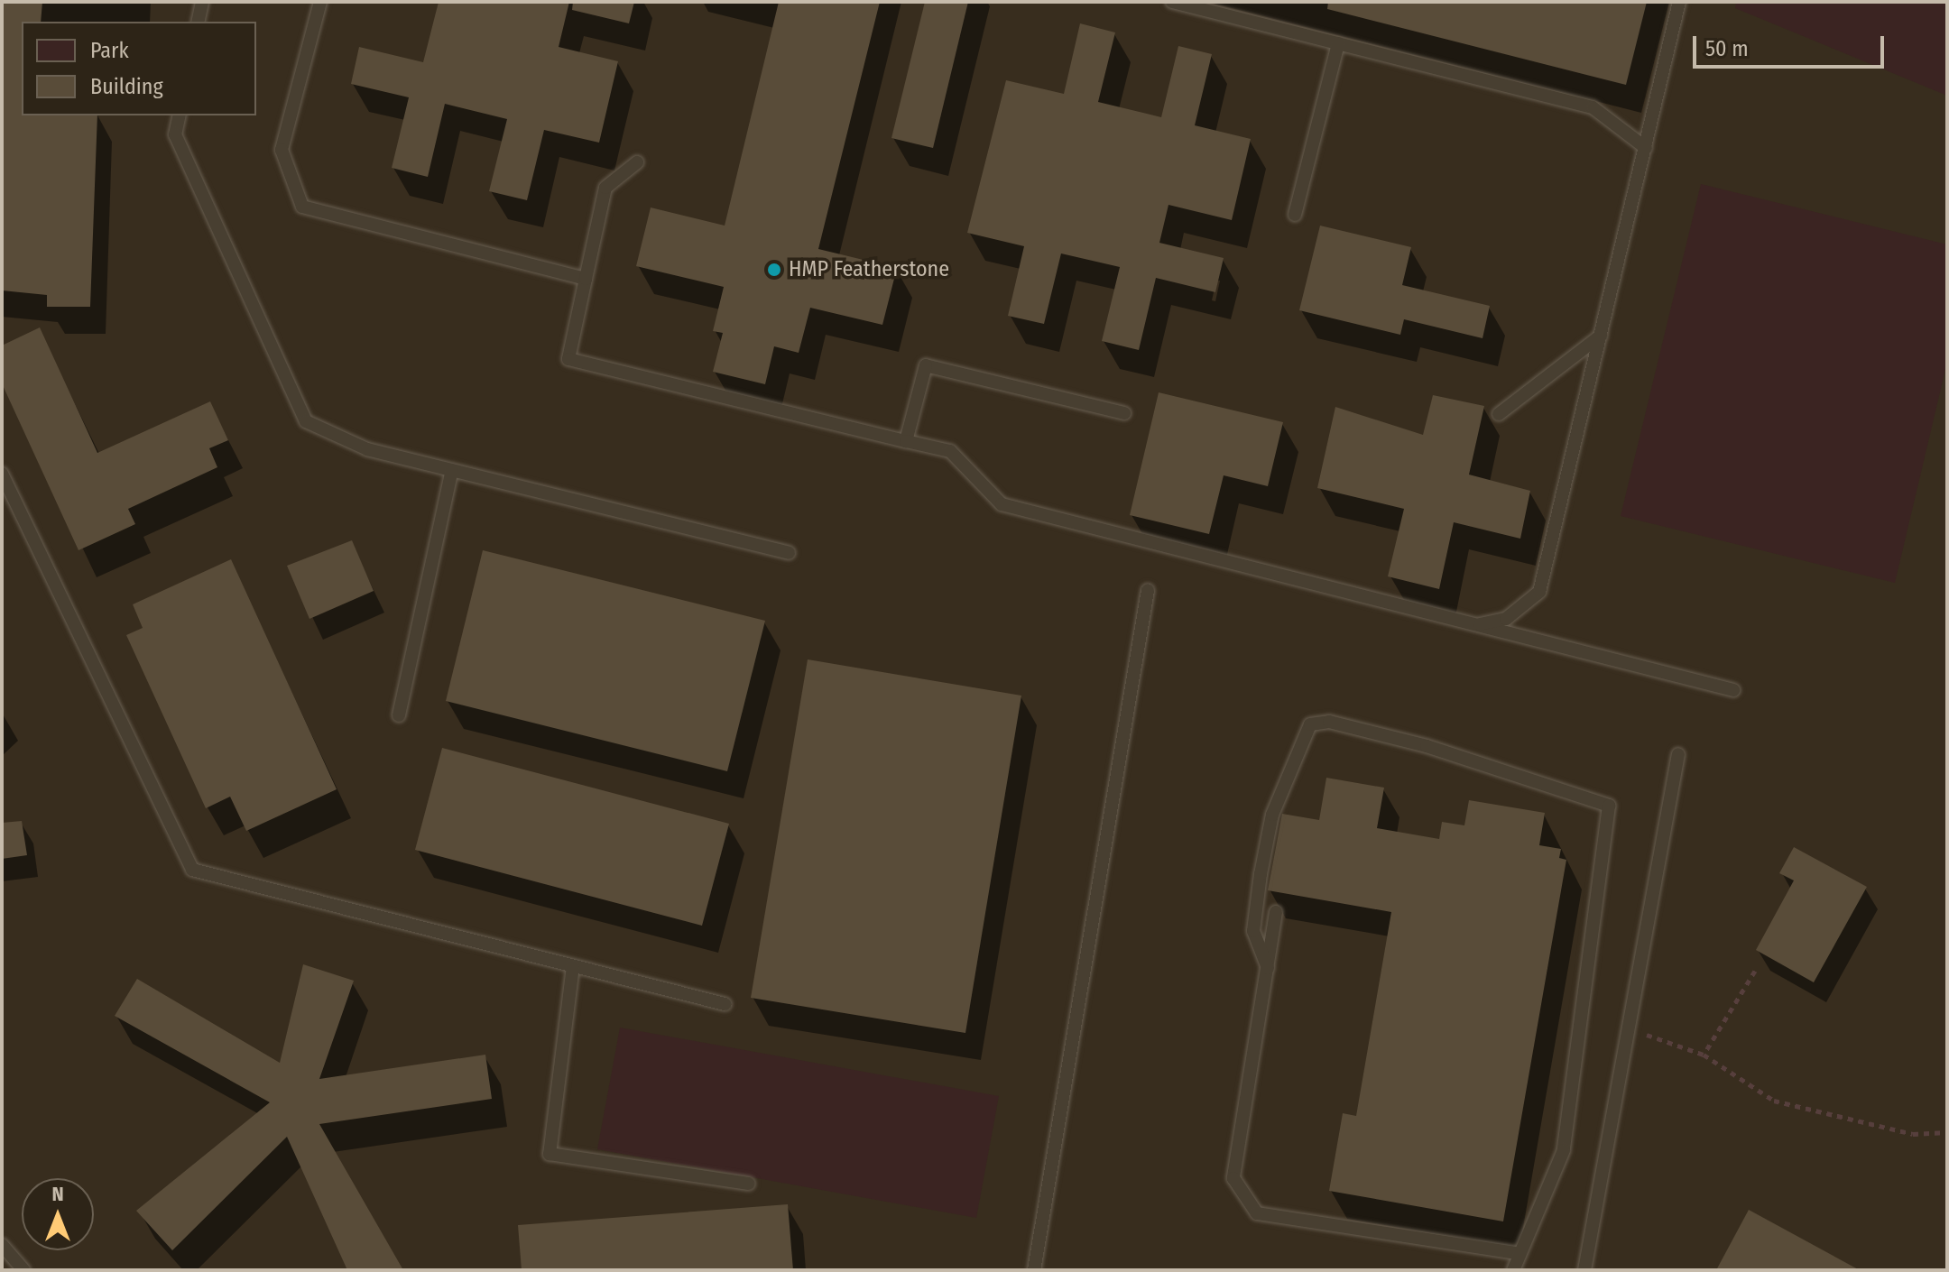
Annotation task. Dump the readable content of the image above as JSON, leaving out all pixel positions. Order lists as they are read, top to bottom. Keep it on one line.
{"places":["HMP Featherstone"],"legend":["Park","Building"],"scale_bar":"50 m","north":"top"}
